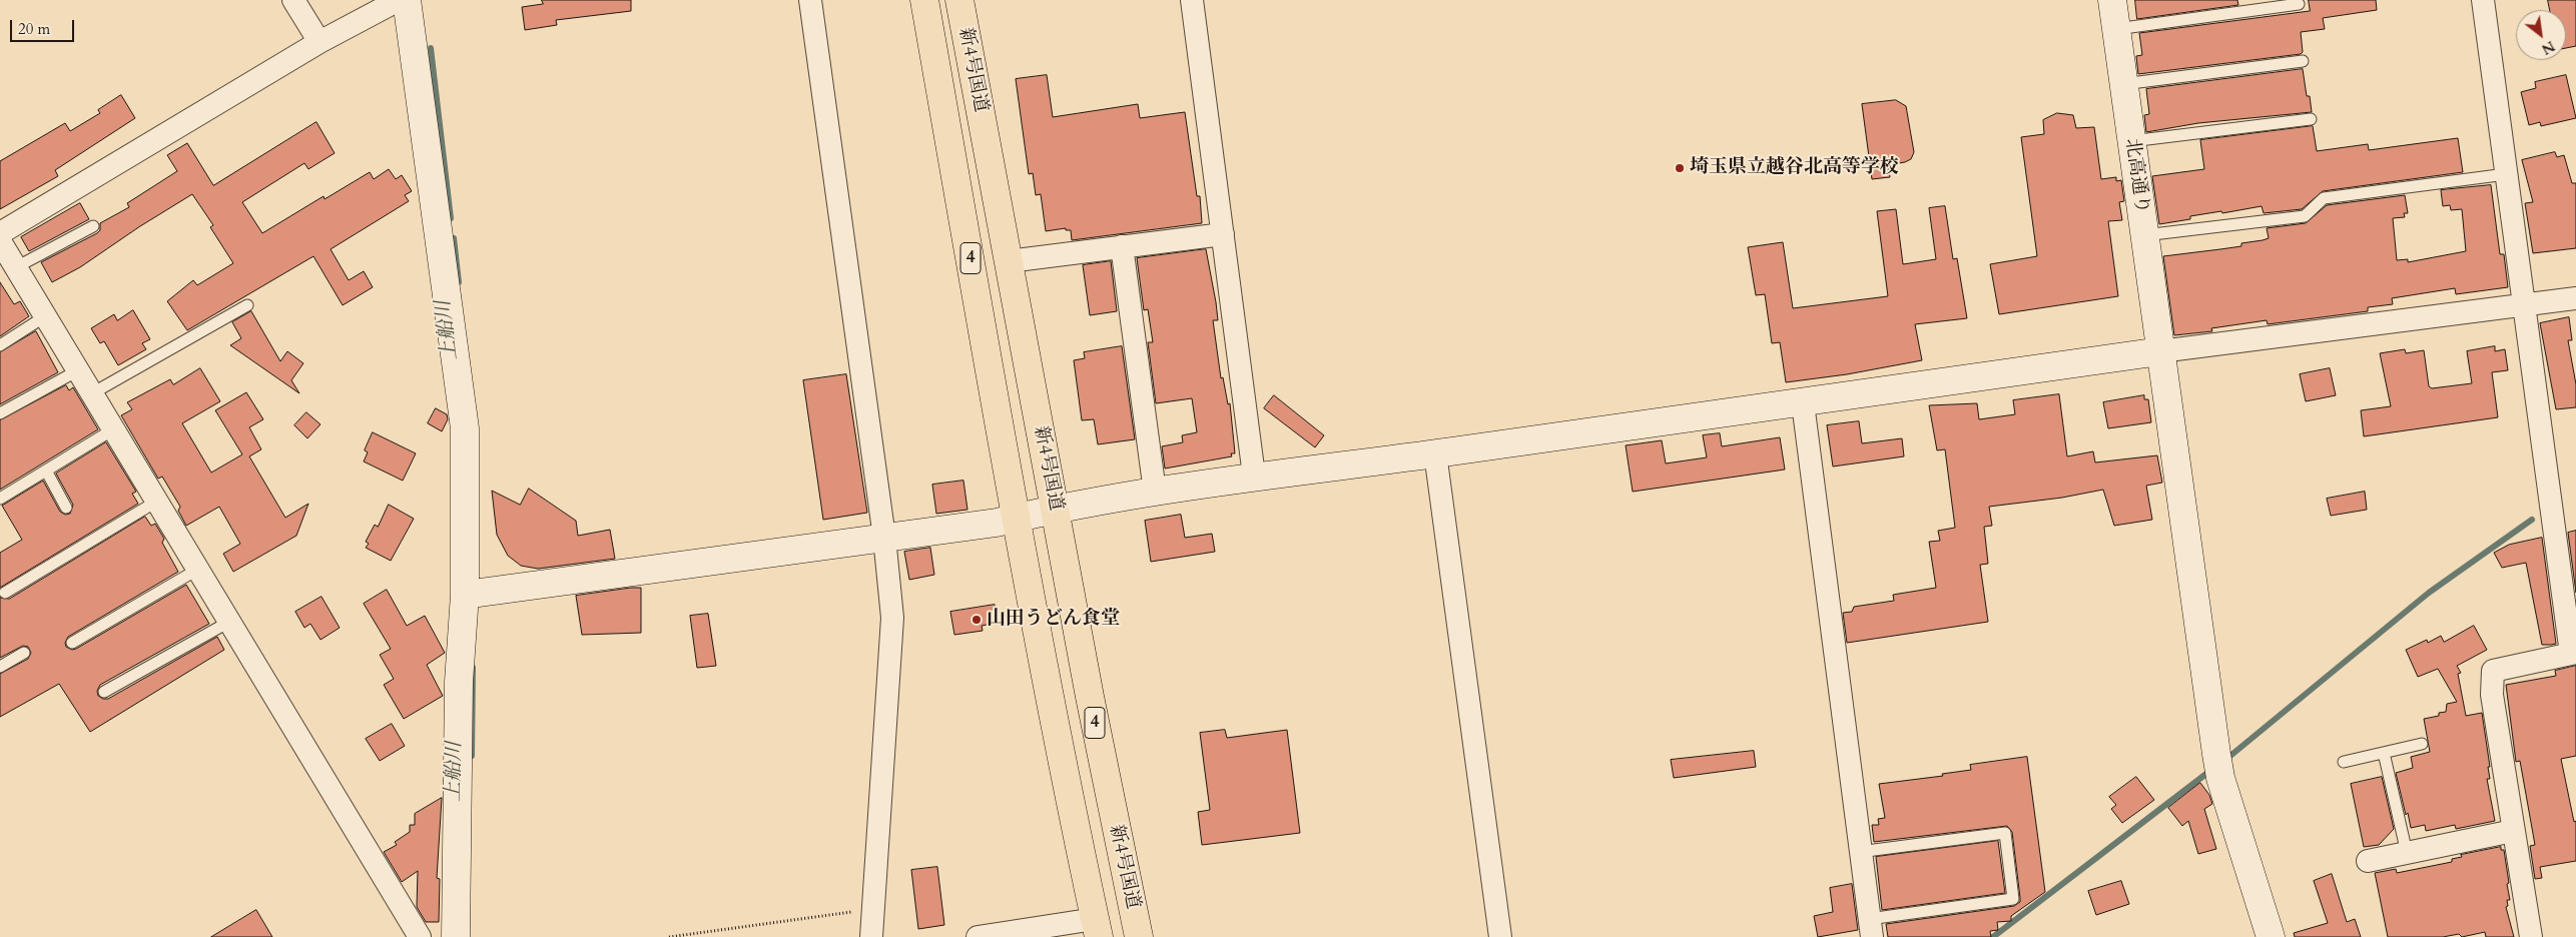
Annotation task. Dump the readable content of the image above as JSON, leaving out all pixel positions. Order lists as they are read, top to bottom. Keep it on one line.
{"streets":{"highway":["新4号国道","4"],"street":["北高通り"]},"water":["上船川"],"places":["埼玉県立越谷北高等学校","山田うどん食堂"],"scale_bar":"20 m","north":"bottom right"}
